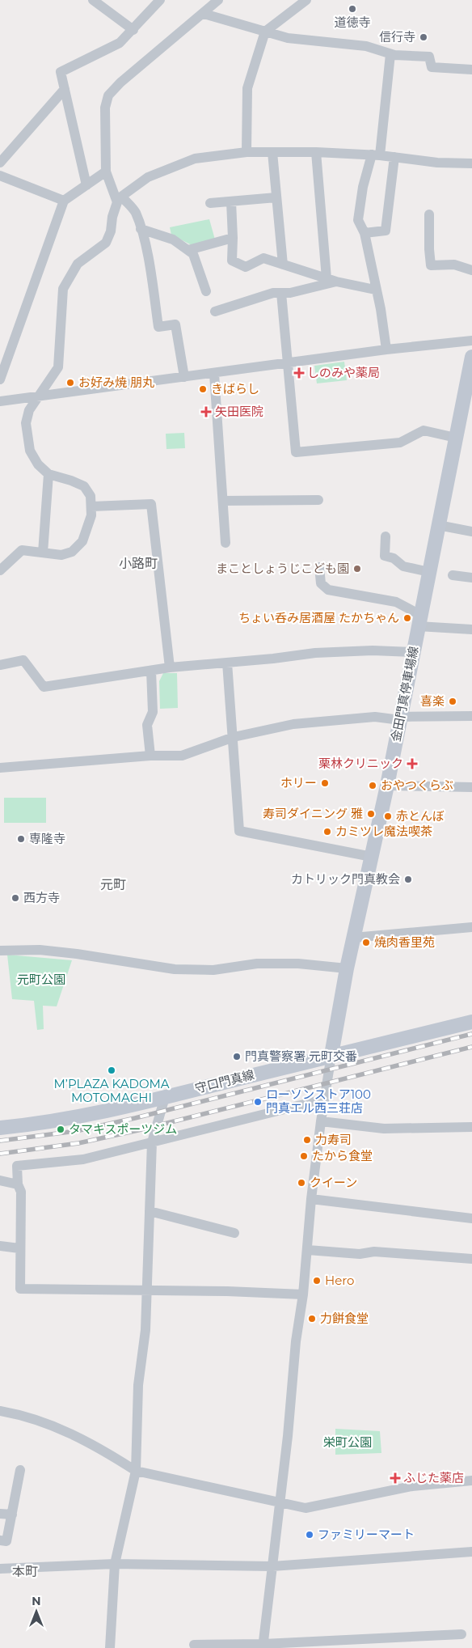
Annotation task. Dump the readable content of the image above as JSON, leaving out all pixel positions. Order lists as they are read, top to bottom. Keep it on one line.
{"streets":{"main road":["金田門真停車場線","守口門真線"]},"crossings":[["金田門真停車場線","守口門真線"]],"districts":["小路町","元町","本町"],"parks":["元町公園","栄町公園"],"places":{"other":["道徳寺","信行寺","お好み焼 朋丸","きばらし","まことしょうじこども園","ちょい呑み居酒屋 たかちゃん","喜楽","ホリー","おやつくらぶ","寿司ダイニング 雅","赤とんぼ","カミツレ魔法喫茶","専隆寺","カトリック門真教会","西方寺","焼肉香里苑","門真警察署 元町交番","M’PLAZA KADOMA MOTOMACHI","ローソンストア100 門真エル西三荘店","タマキスポーツジム","力寿司","たから食堂","クイーン","Hero","力餅食堂","ファミリーマート"],"health":["しのみや薬局","矢田医院","栗林クリニック","ふじた薬店"]},"north":"top"}
